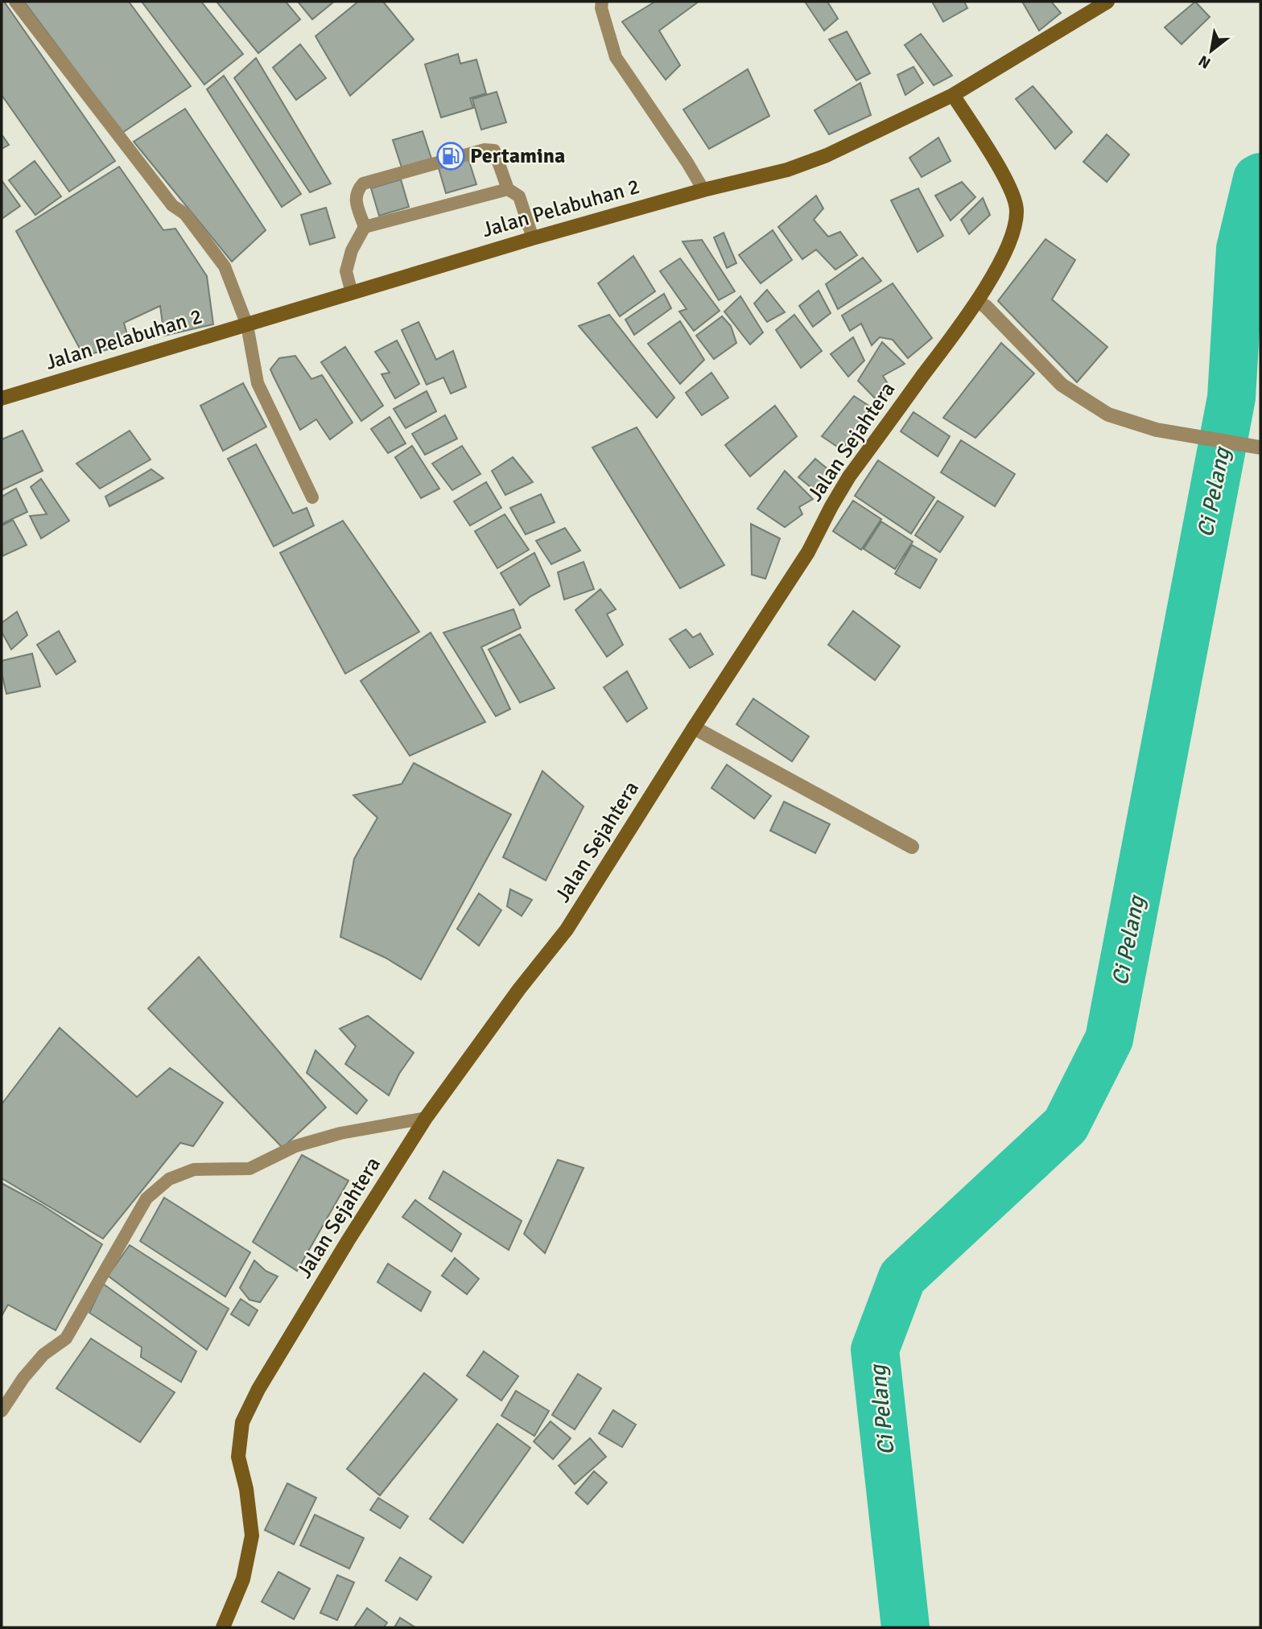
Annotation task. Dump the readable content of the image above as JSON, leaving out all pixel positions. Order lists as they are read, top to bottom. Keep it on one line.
{"streets":{"street":["Jalan Pelabuhan 2","Jalan Sejahtera"]},"crossings":[["Jalan Pelabuhan 2","Jalan Sejahtera"]],"water":["Ci Pelang"],"places":{"fuel station":["Pertamina"]},"north":"bottom left"}
